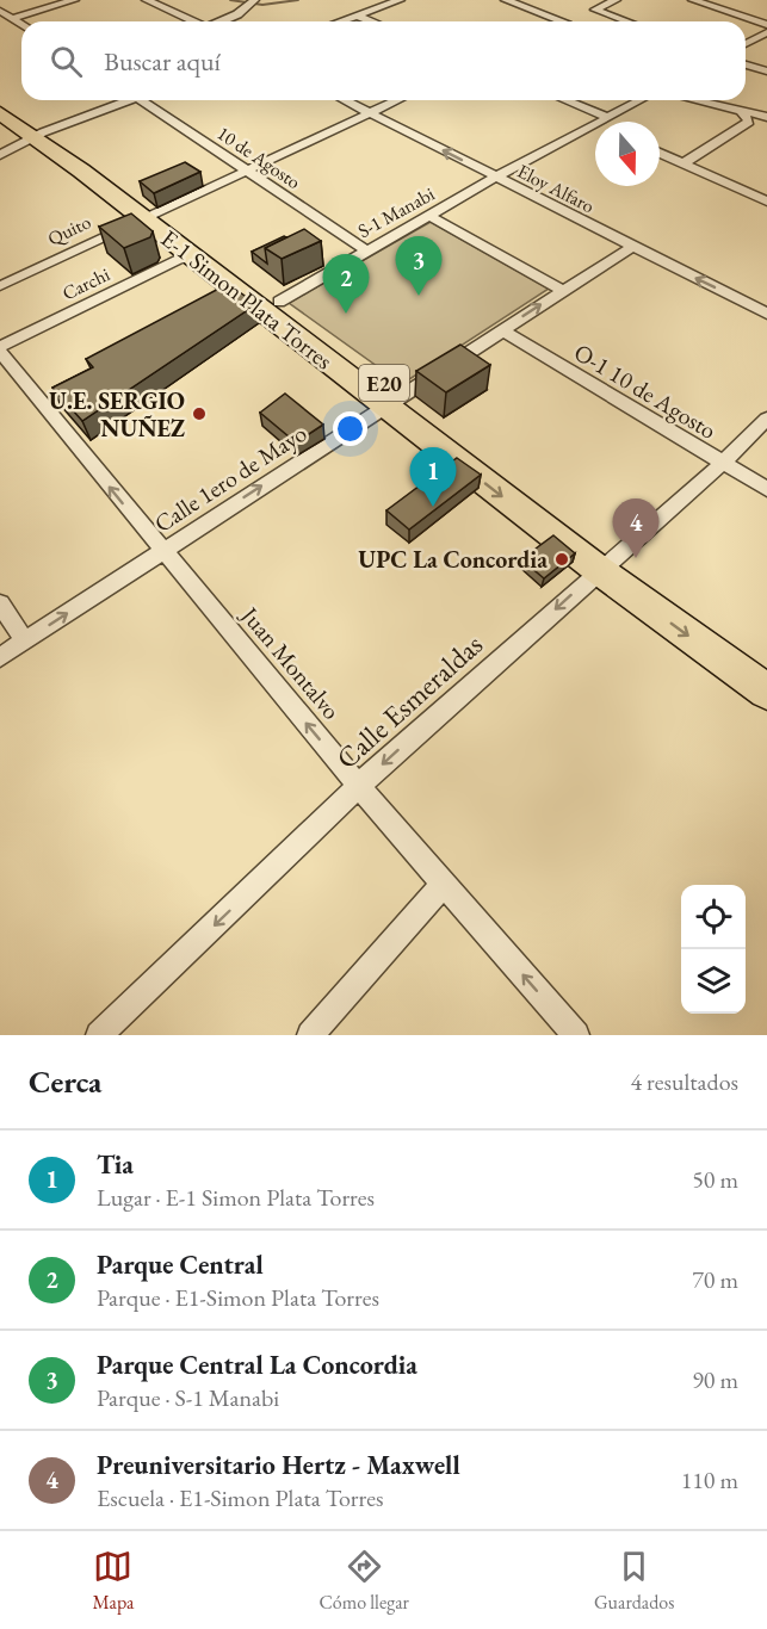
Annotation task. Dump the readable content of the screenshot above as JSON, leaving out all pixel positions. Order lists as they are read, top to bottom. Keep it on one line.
{"streets":{"highway":["E-1 Simon Plata Torres","E20"],"street":["10 de Agosto","Eloy Alfaro","S-1 Manabi","Quito","Carchi","O-1 10 de Agosto","Calle 1ero de Mayo","Juan Montalvo","Calle Esmeraldas"]},"crossings":[["10 de Agosto","S-1 Manabi"],["10 de Agosto","Quito"],["Eloy Alfaro","S-1 Manabi"],["Eloy Alfaro","Quito"],["Eloy Alfaro","Calle 1ero de Mayo"],["S-1 Manabi","E20"],["Quito","E-1 Simon Plata Torres"],["Quito","E20"],["Carchi","E-1 Simon Plata Torres"],["Carchi","Juan Montalvo"],["E-1 Simon Plata Torres","E20"],["E-1 Simon Plata Torres","Calle 1ero de Mayo"],["E-1 Simon Plata Torres","Calle Esmeraldas"],["E20","Calle 1ero de Mayo"],["E20","Calle Esmeraldas"],["O-1 10 de Agosto","Calle 1ero de Mayo"],["O-1 10 de Agosto","Calle Esmeraldas"],["Calle 1ero de Mayo","Juan Montalvo"],["Juan Montalvo","Calle Esmeraldas"]],"one_way":["Calle 1ero de Mayo","Juan Montalvo","Calle Esmeraldas"],"places":["U.E. SERGIO NUÑEZ","UPC La Concordia"],"north":"bottom","page":{"search":"Buscar aquí","pins":["3","2","1","4"],"heading":["Cerca","4 resultados"],"list":[{"mark":"1","name":"Tia","note":"Lugar · E-1 Simon Plata Torres","value":"50 m"},{"mark":"2","name":"Parque Central","note":"Parque · E1-Simon Plata Torres","value":"70 m"},{"mark":"3","name":"Parque Central La Concordia","note":"Parque · S-1 Manabi","value":"90 m"},{"mark":"4","name":"Preuniversitario Hertz - Maxwell","note":"Escuela · E1-Simon Plata Torres","value":"110 m"}],"nav":["Mapa","Cómo llegar","Guardados"]}}
